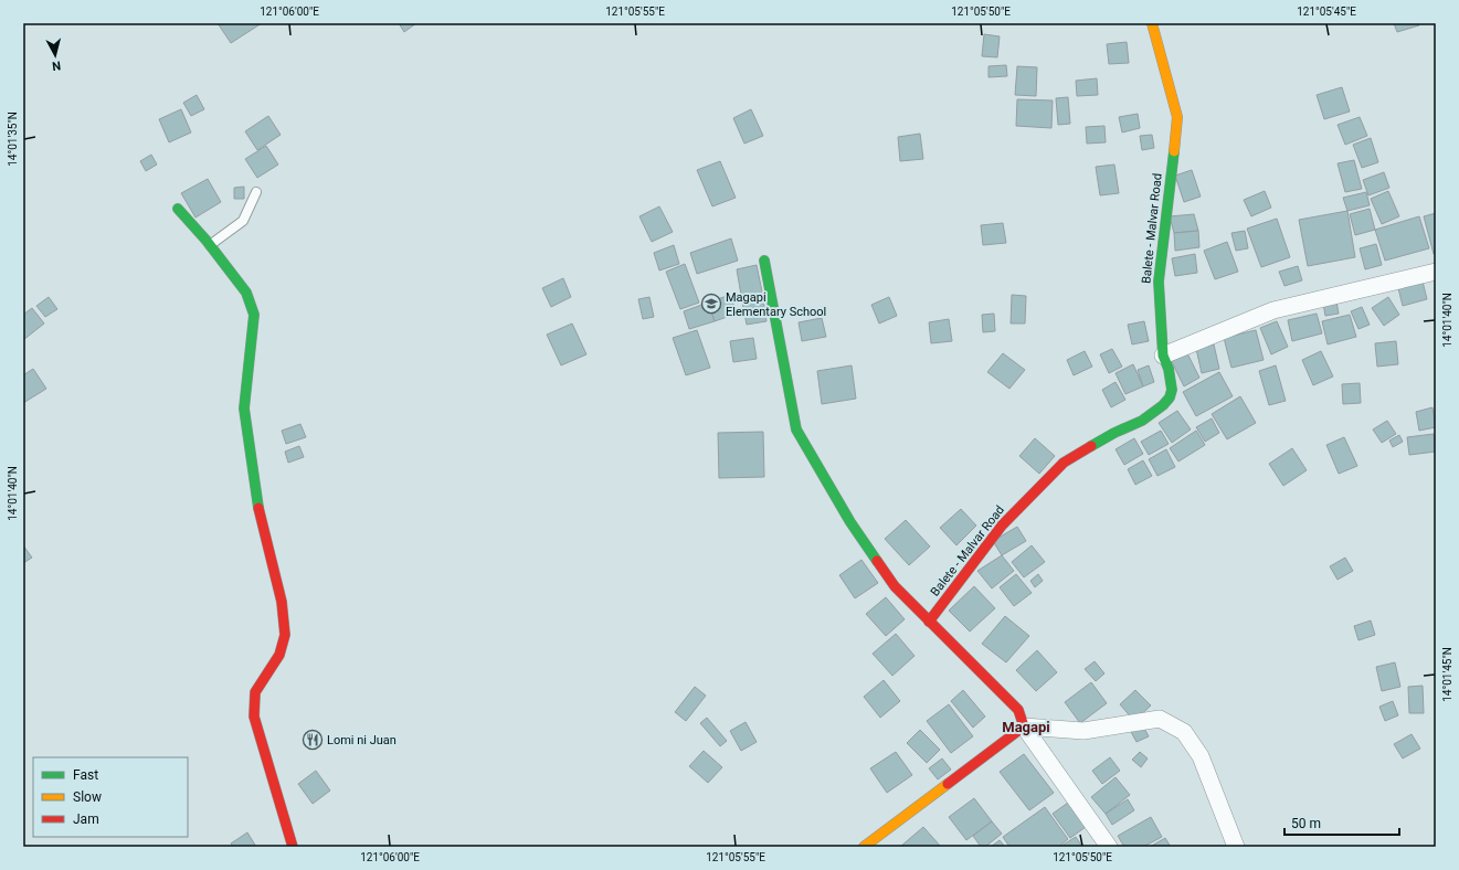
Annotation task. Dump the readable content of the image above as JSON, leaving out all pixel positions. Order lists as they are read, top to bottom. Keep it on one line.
{"streets":{"street":["Balete - Malvar Road"]},"districts":["Magapi"],"places":{"school or university":["Magapi Elementary School"],"restaurant":["Lomi ni Juan"]},"legend":["Fast","Slow","Jam"],"scale_bar":"50 m","north":"bottom","coordinates":["121°06'00\"E","121°05'55\"E","121°05'50\"E","121°05'45\"E","14°01'35\"N","14°01'40\"N","14°01'45\"N"]}
